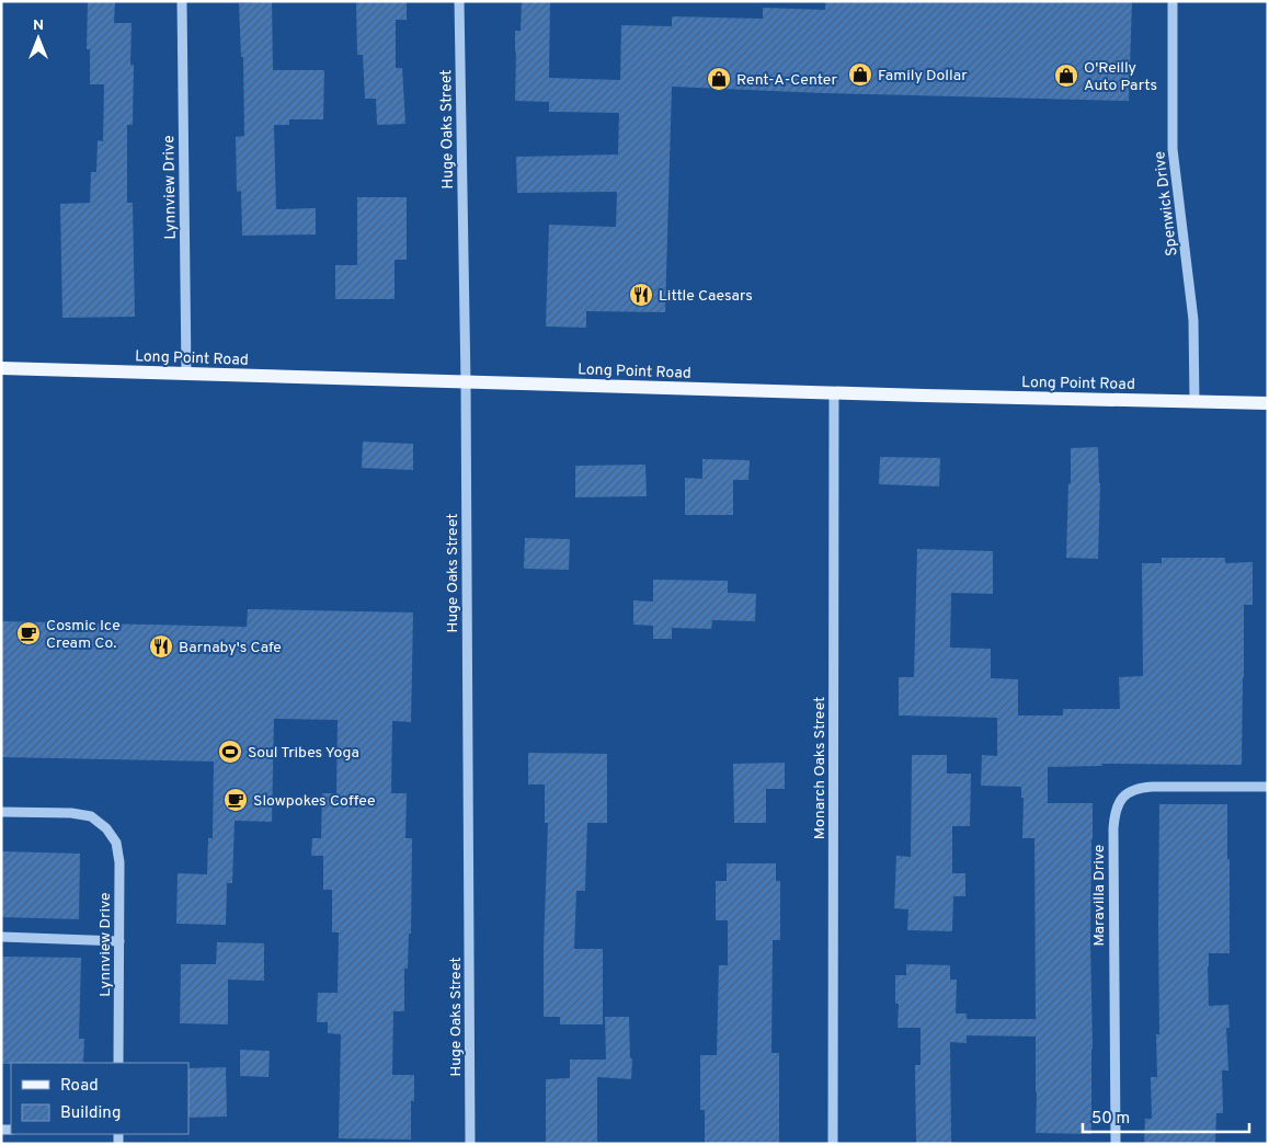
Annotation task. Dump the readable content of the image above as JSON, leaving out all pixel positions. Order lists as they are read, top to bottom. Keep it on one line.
{"streets":{"main road":["Long Point Road"],"street":["Huge Oaks Street","Lynnview Drive","Spenwick Drive","Monarch Oaks Street","Maravilla Drive"]},"crossings":[["Huge Oaks Street","Long Point Road"],["Lynnview Drive","Long Point Road"],["Spenwick Drive","Long Point Road"],["Long Point Road","Monarch Oaks Street"]],"places":{"shop":["Family Dollar","O'Reilly Auto Parts","Rent-A-Center"],"restaurant":["Little Caesars","Barnaby's Cafe"],"cafe":["Cosmic Ice Cream Co.","Slowpokes Coffee"],"sports":["Soul Tribes Yoga"]},"legend":["Road","Building"],"scale_bar":"50 m","north":"top"}
